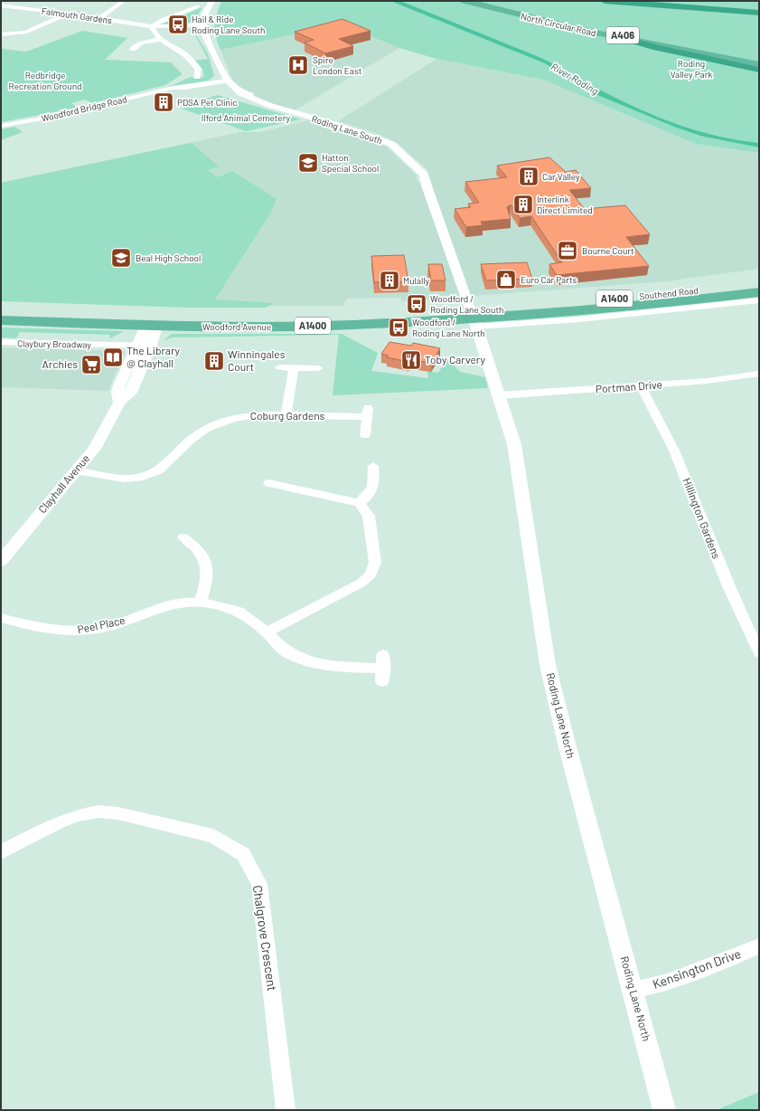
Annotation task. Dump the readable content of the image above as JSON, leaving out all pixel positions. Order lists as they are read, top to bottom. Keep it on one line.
{"streets":{"highway":["North Circular Road","A406","Southend Road","A1400","Woodford Avenue"],"street":["Falmouth Gardens","Woodford Bridge Road","Roding Lane South","Claybury Broadway","Portman Drive","Coburg Gardens","Clayhall Avenue","Hillington Gardens","Peel Place","Roding Lane North","Chalgrove Crescent","Kensington Drive"]},"crossings":[["Woodford Bridge Road","Roding Lane South"],["Roding Lane South","Southend Road"],["Roding Lane South","Woodford Avenue"],["Roding Lane South","Roding Lane North"],["Southend Road","Woodford Avenue"],["Southend Road","Roding Lane North"],["Woodford Avenue","Clayhall Avenue"],["Woodford Avenue","Roding Lane North"],["Claybury Broadway","Clayhall Avenue"],["Portman Drive","Hillington Gardens"],["Portman Drive","Roding Lane North"],["Coburg Gardens","Clayhall Avenue"],["Roding Lane North","Kensington Drive"]],"water":["River Roding"],"parks":["Roding Valley Park","Redbridge Recreation Ground","Ilford Animal Cemetery"],"places":{"bus stop":["Hail & Ride Roding Lane South","Woodford / Roding Lane South","Woodford / Roding Lane North"],"hospital":["Spire London East"],"building":["PDSA Pet Clinic","Car Valley","Interlink Direct Limited","Mulally","Winningales Court"],"school or university":["Hatton Special School","Beal High School"],"office":["Bourne Court"],"shop":["Euro Car Parts"],"library":["The Library @ Clayhall"],"restaurant":["Toby Carvery"],"supermarket":["Archies"]}}
